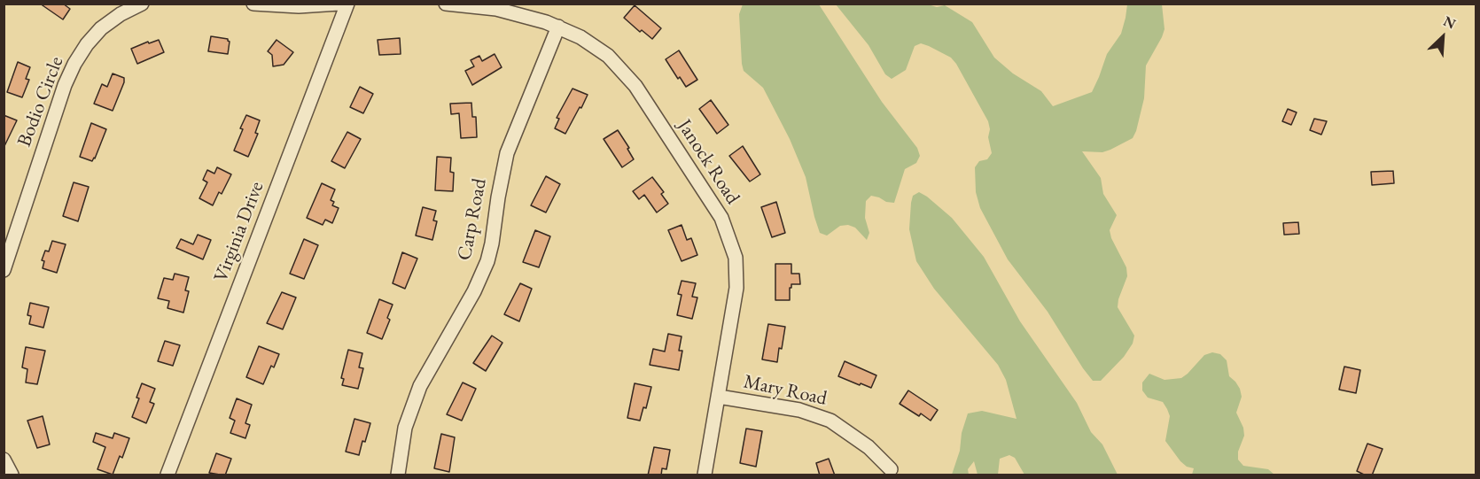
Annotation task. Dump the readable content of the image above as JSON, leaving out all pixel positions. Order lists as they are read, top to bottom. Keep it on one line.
{"streets":{"street":["Bodio Circle","Janock Road","Carp Road","Virginia Drive","Mary Road"]},"crossings":[["Janock Road","Carp Road"],["Janock Road","Mary Road"]],"north":"top right"}
